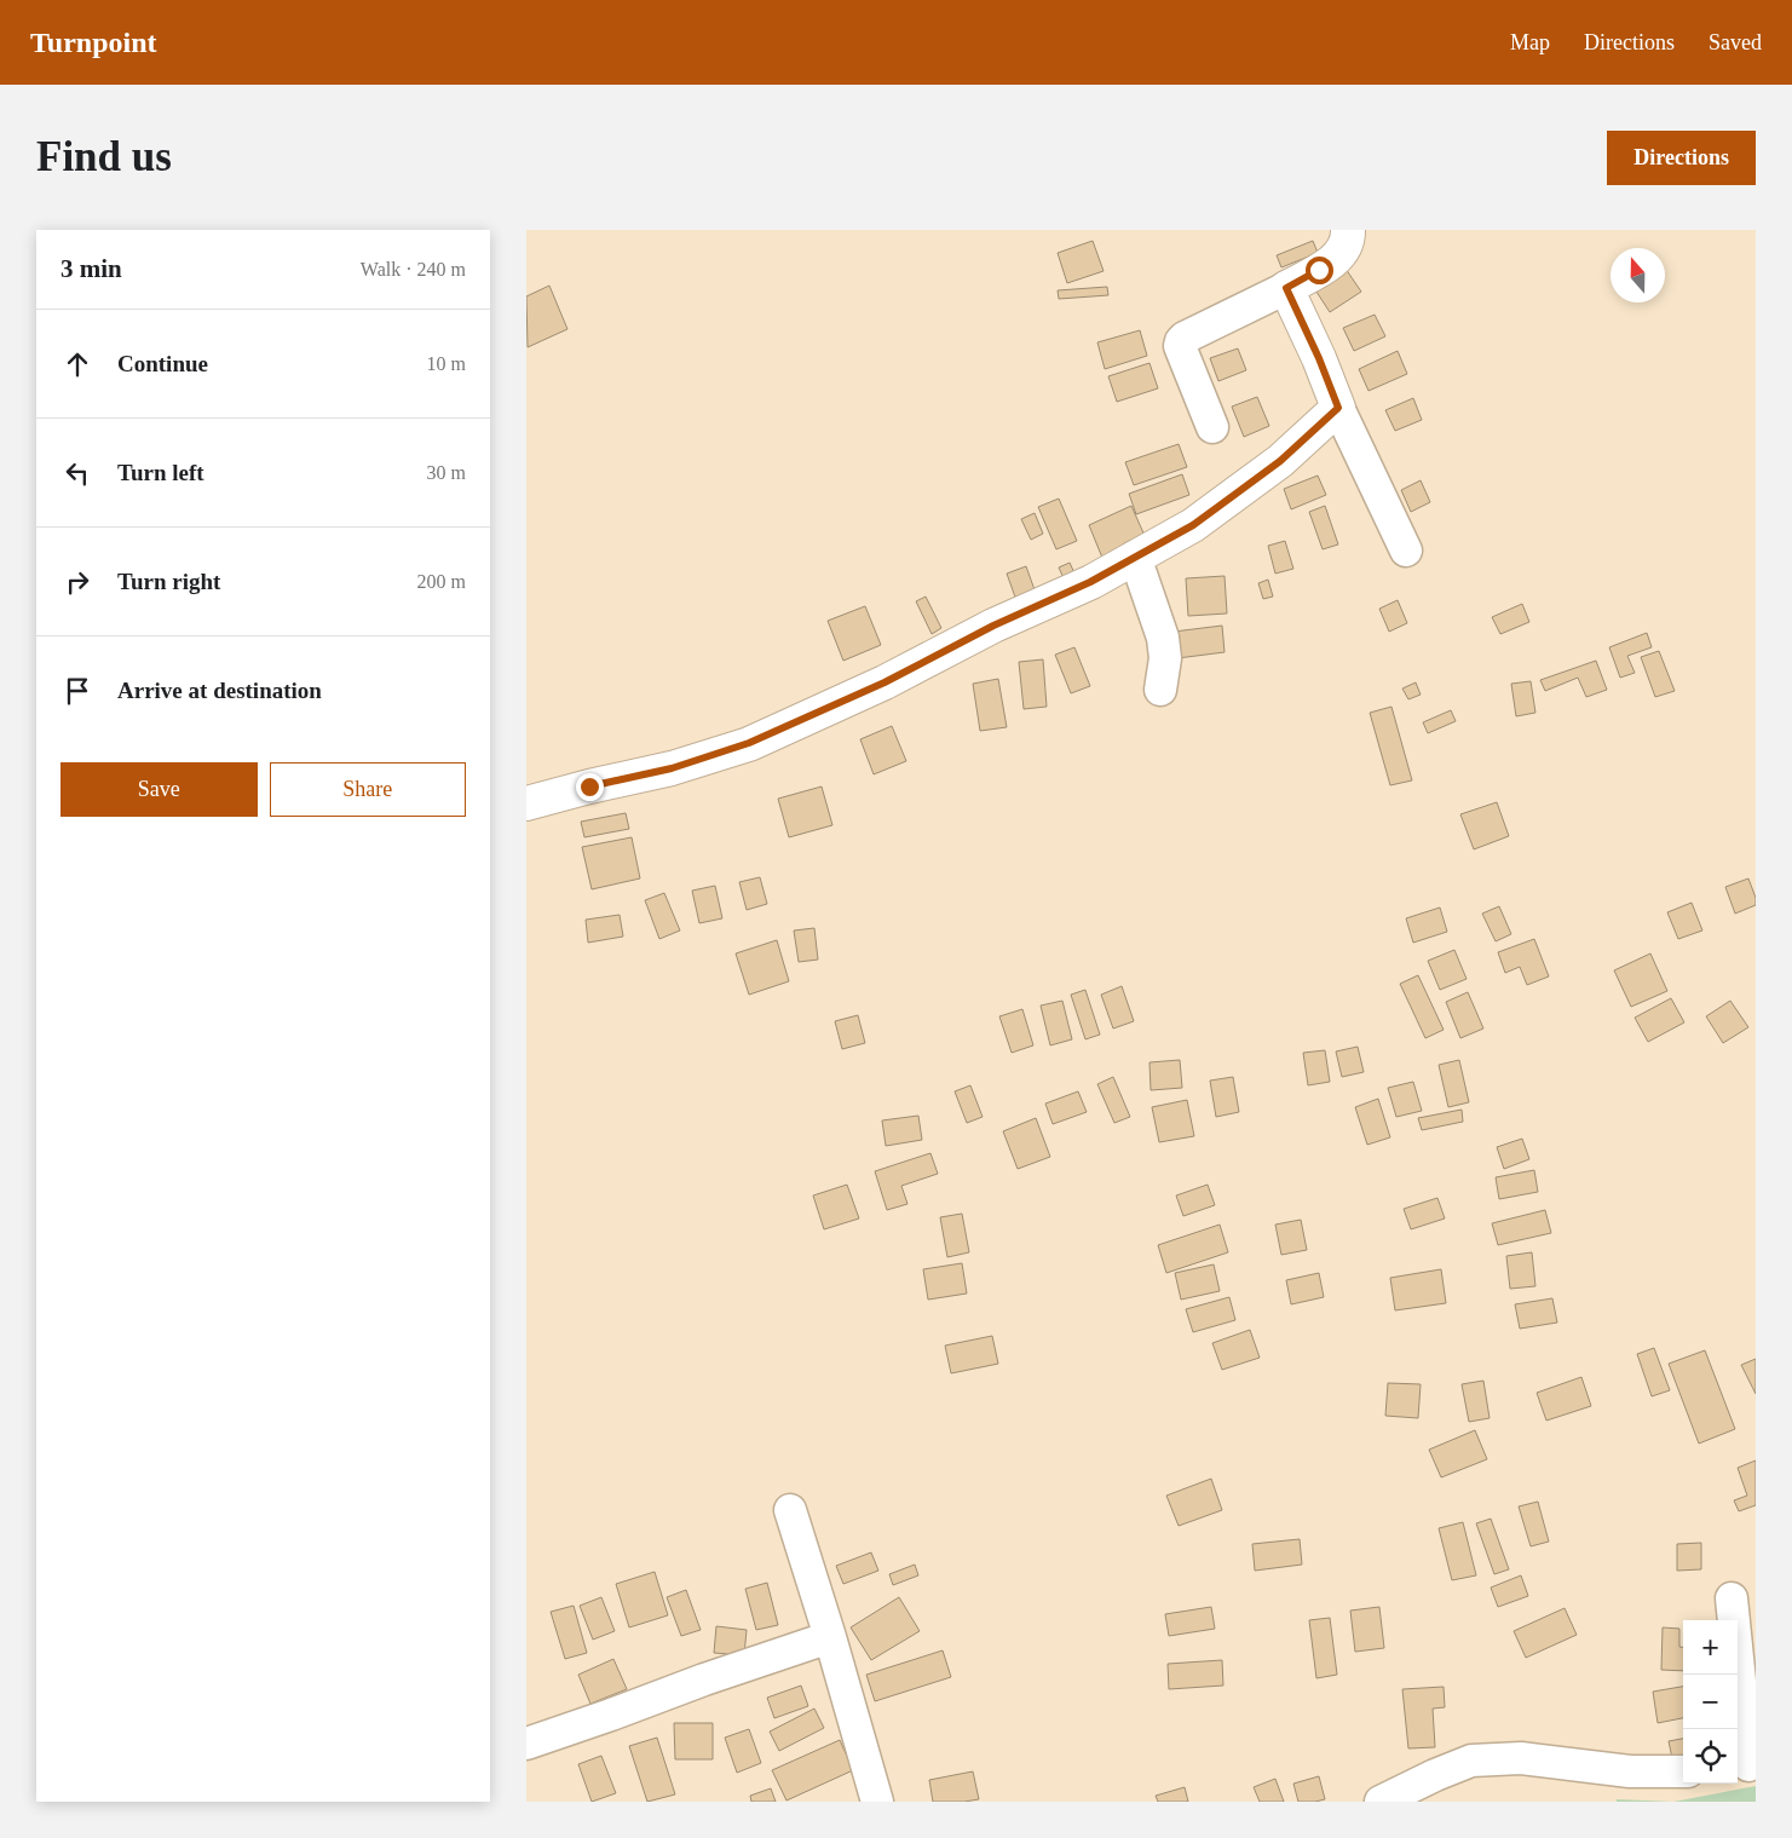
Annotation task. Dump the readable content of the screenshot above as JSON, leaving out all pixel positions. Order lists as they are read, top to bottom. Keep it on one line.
{"north":"top","page":{"header":"Turnpoint","nav":["Map","Directions","Saved"],"buttons":["Directions",["Save","Share"]],"title":"Find us","heading":["3 min","Walk · 240 m"],"list":[["Continue","10 m"],["Turn left","30 m"],["Turn right","200 m"],"Arrive at destination"],"map_buttons":["+","−"]}}
